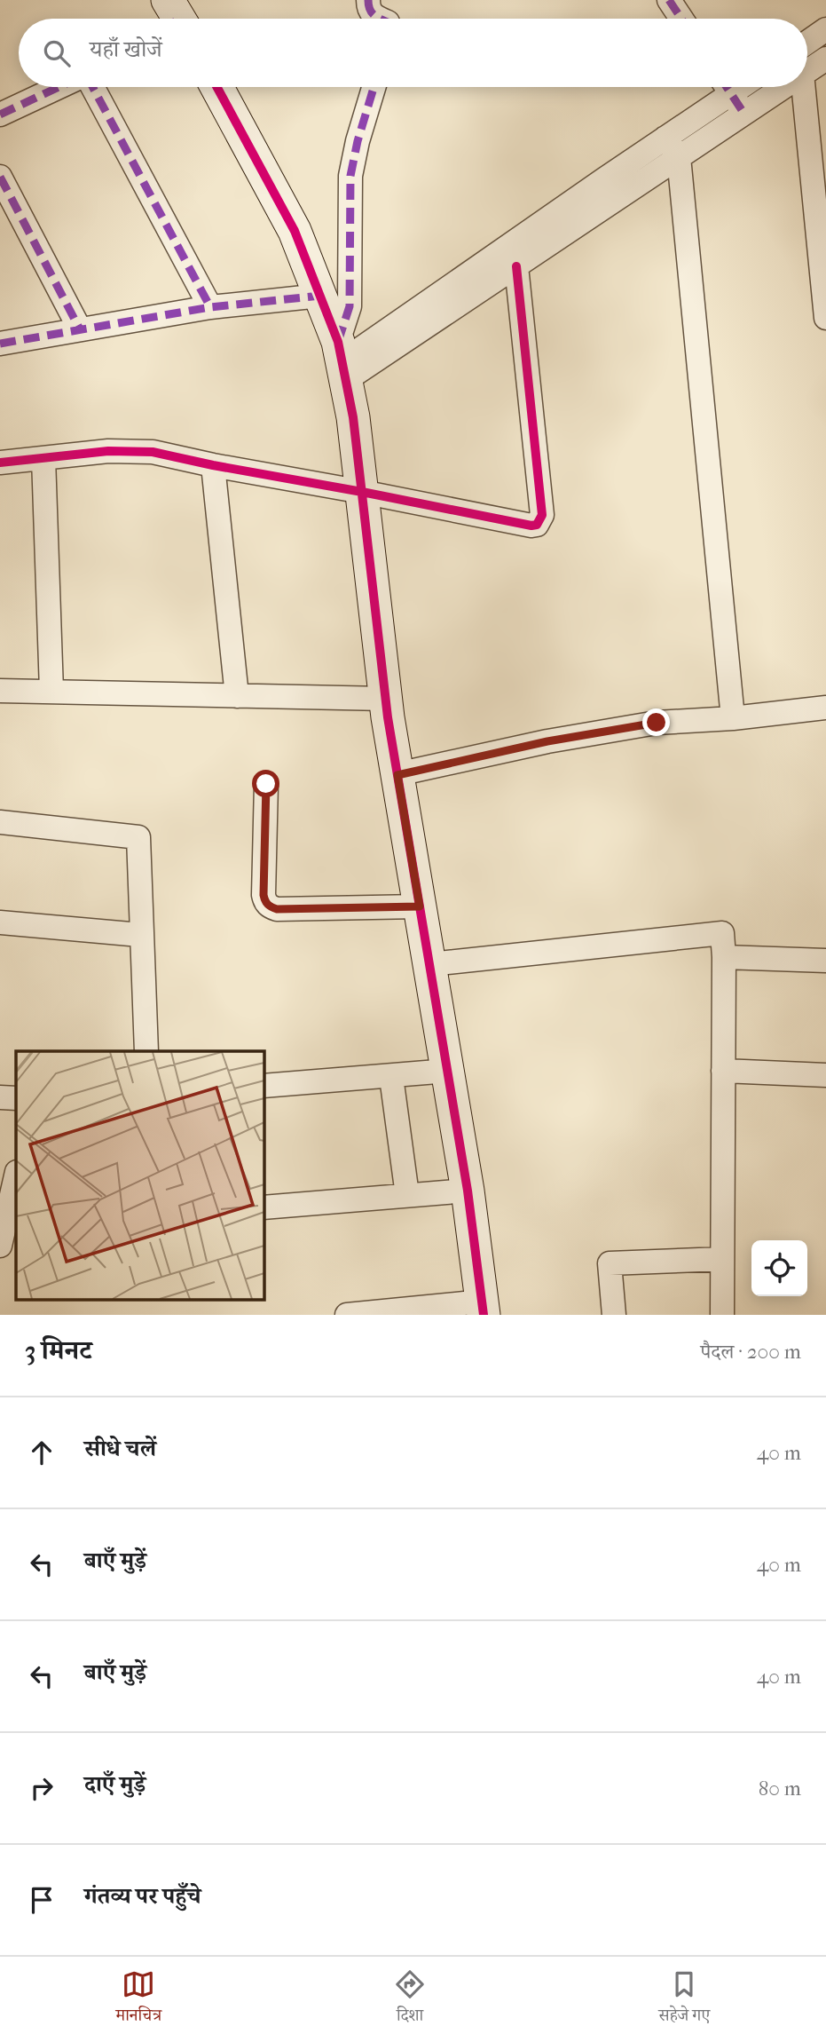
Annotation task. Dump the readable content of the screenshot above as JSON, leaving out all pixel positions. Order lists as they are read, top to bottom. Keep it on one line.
{"page":{"search":"यहाँ खोजें","heading":["3 मिनट","पैदल · 200 m"],"list":[["सीधे चलें","40 m"],["बाएँ मुड़ें","40 m"],["बाएँ मुड़ें","40 m"],["दाएँ मुड़ें","80 m"],"गंतव्य पर पहुँचे"],"nav":["मानचित्र","दिशा","सहेजे गए"]}}
